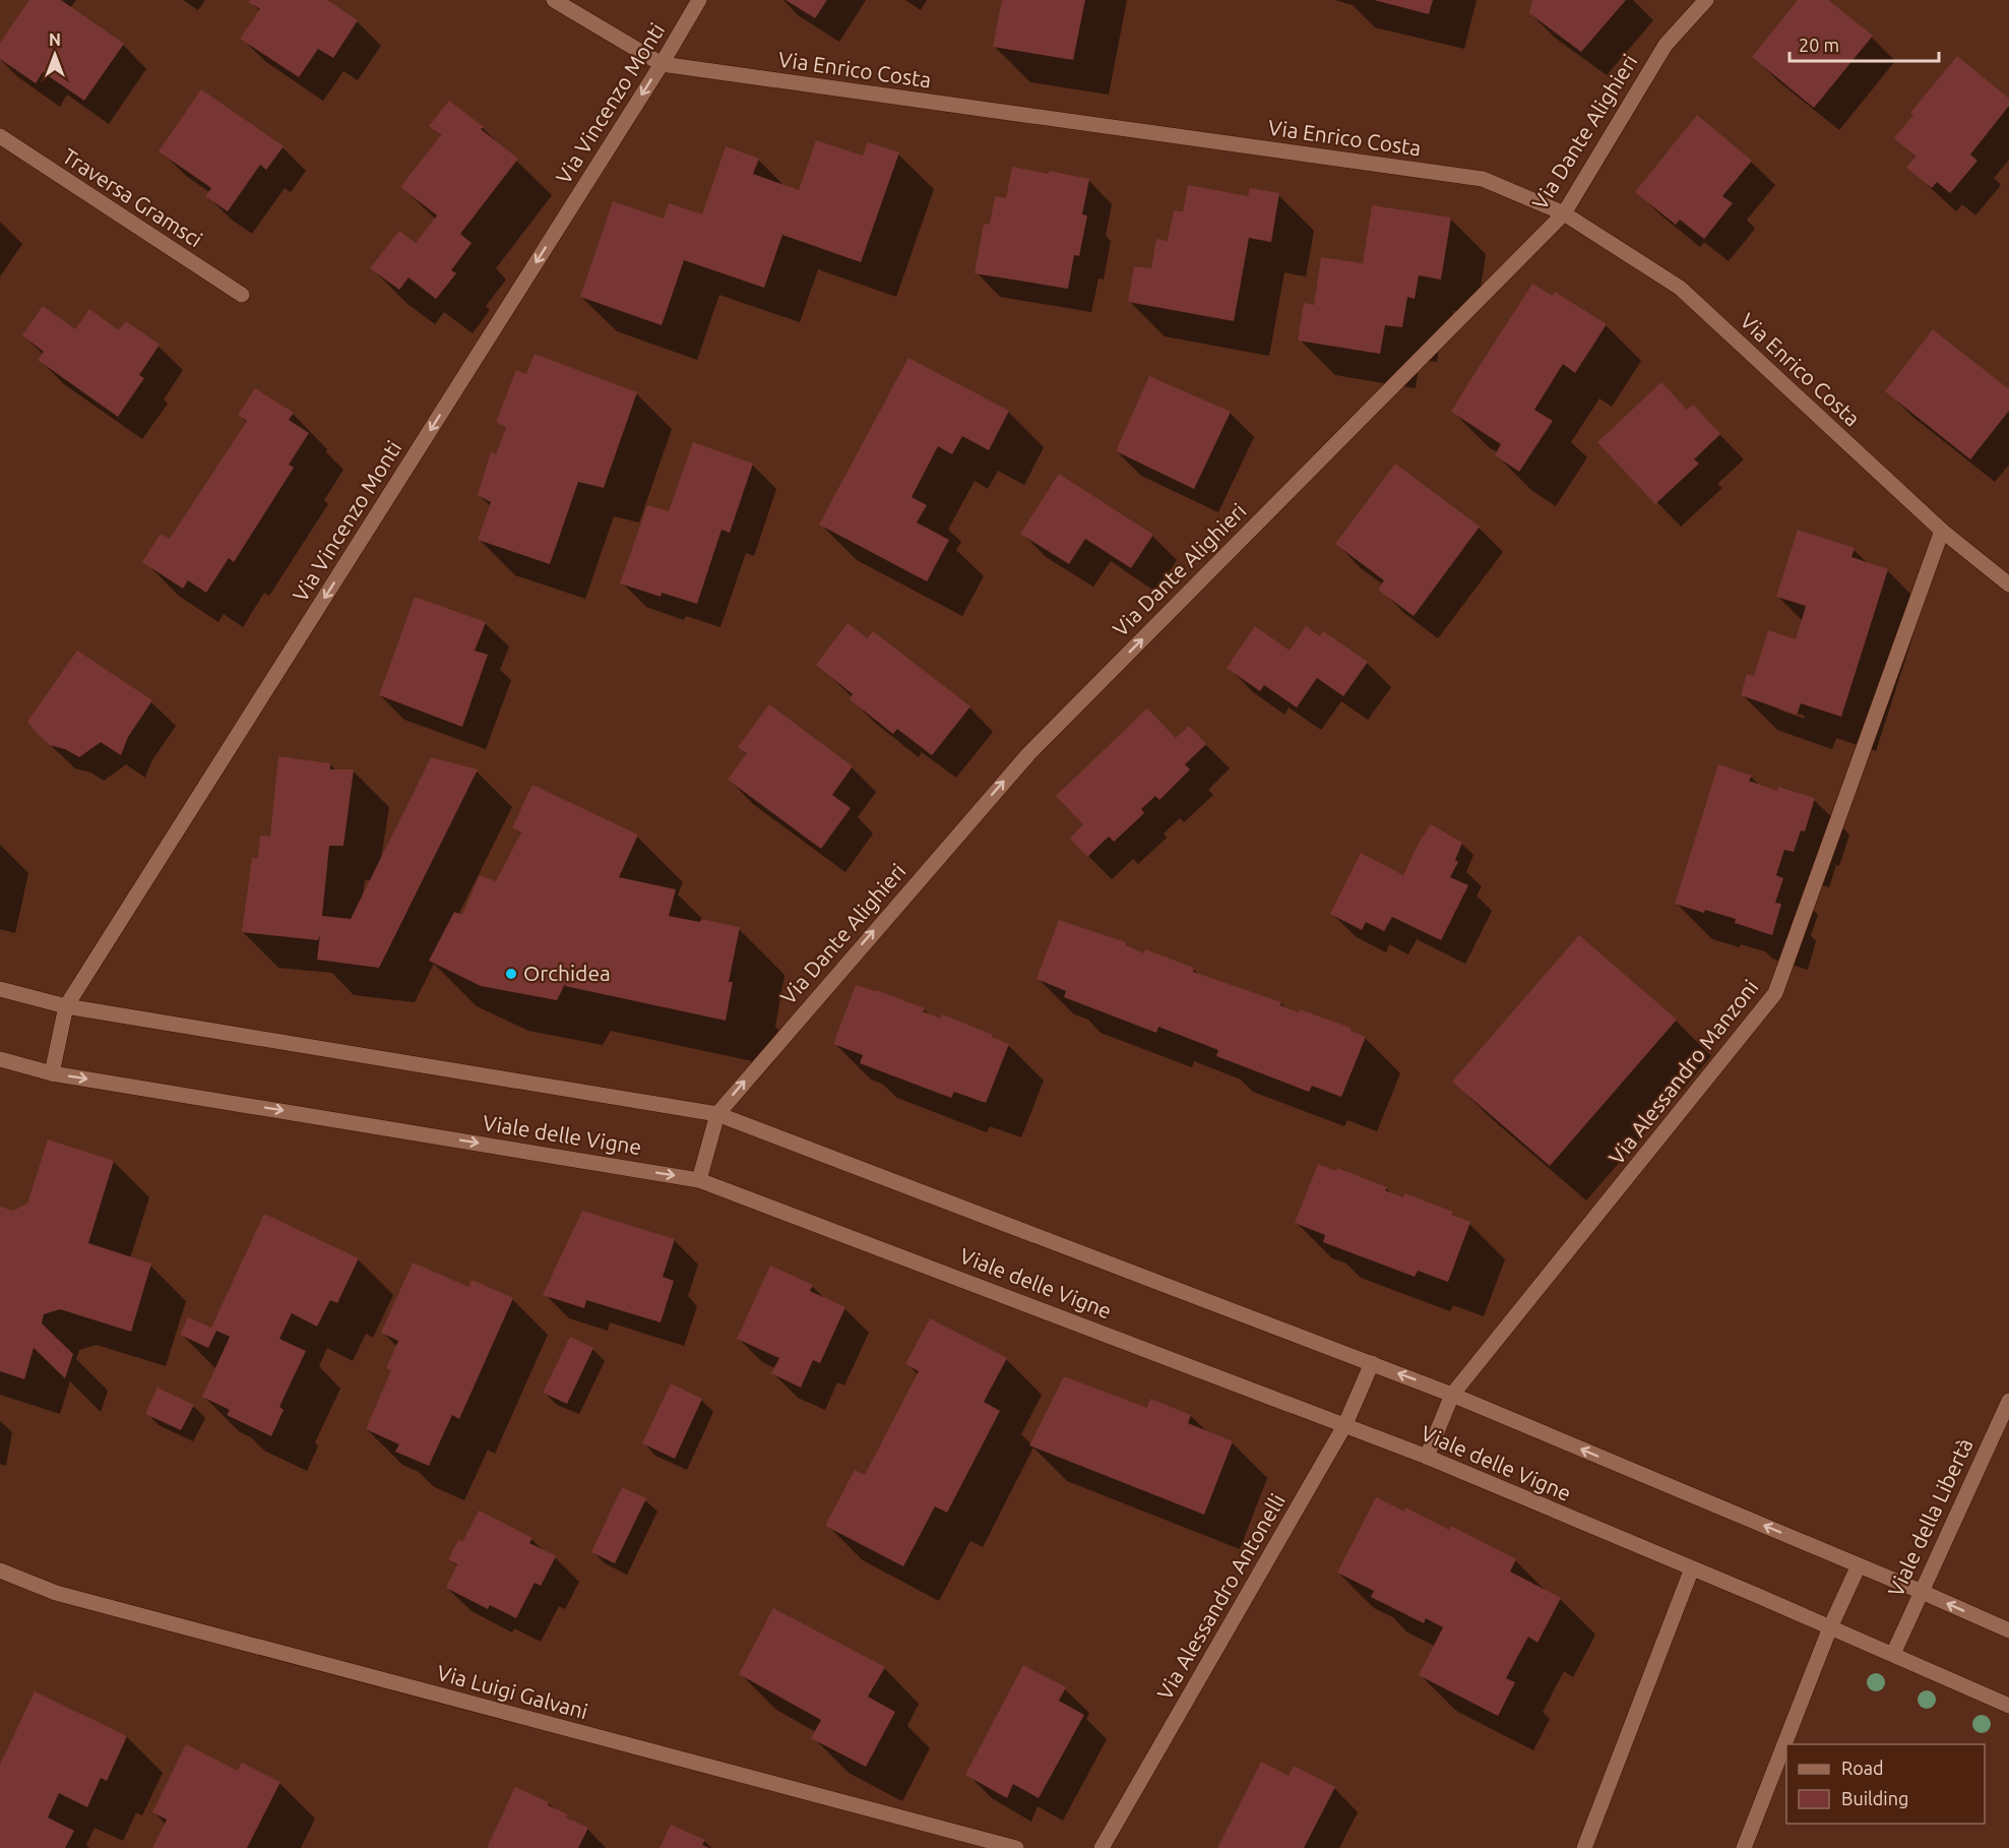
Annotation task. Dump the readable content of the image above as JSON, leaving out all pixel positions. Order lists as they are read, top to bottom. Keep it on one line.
{"streets":{"street":["Via Enrico Costa","Via Vincenzo Monti","Via Dante Alighieri","Traversa Gramsci","Via Alessandro Manzoni","Viale delle Vigne","Viale della Libertà","Via Alessandro Antonelli","Via Luigi Galvani"]},"crossings":[["Via Enrico Costa","Via Vincenzo Monti"],["Via Enrico Costa","Via Dante Alighieri"],["Via Enrico Costa","Via Alessandro Manzoni"],["Via Vincenzo Monti","Viale delle Vigne"],["Via Dante Alighieri","Viale delle Vigne"],["Via Alessandro Manzoni","Viale delle Vigne"],["Viale delle Vigne","Viale della Libertà"],["Viale delle Vigne","Via Alessandro Antonelli"]],"one_way":["Via Vincenzo Monti","Via Dante Alighieri"],"places":["Orchidea"],"legend":["Road","Building"],"scale_bar":"20 m","north":"top"}
